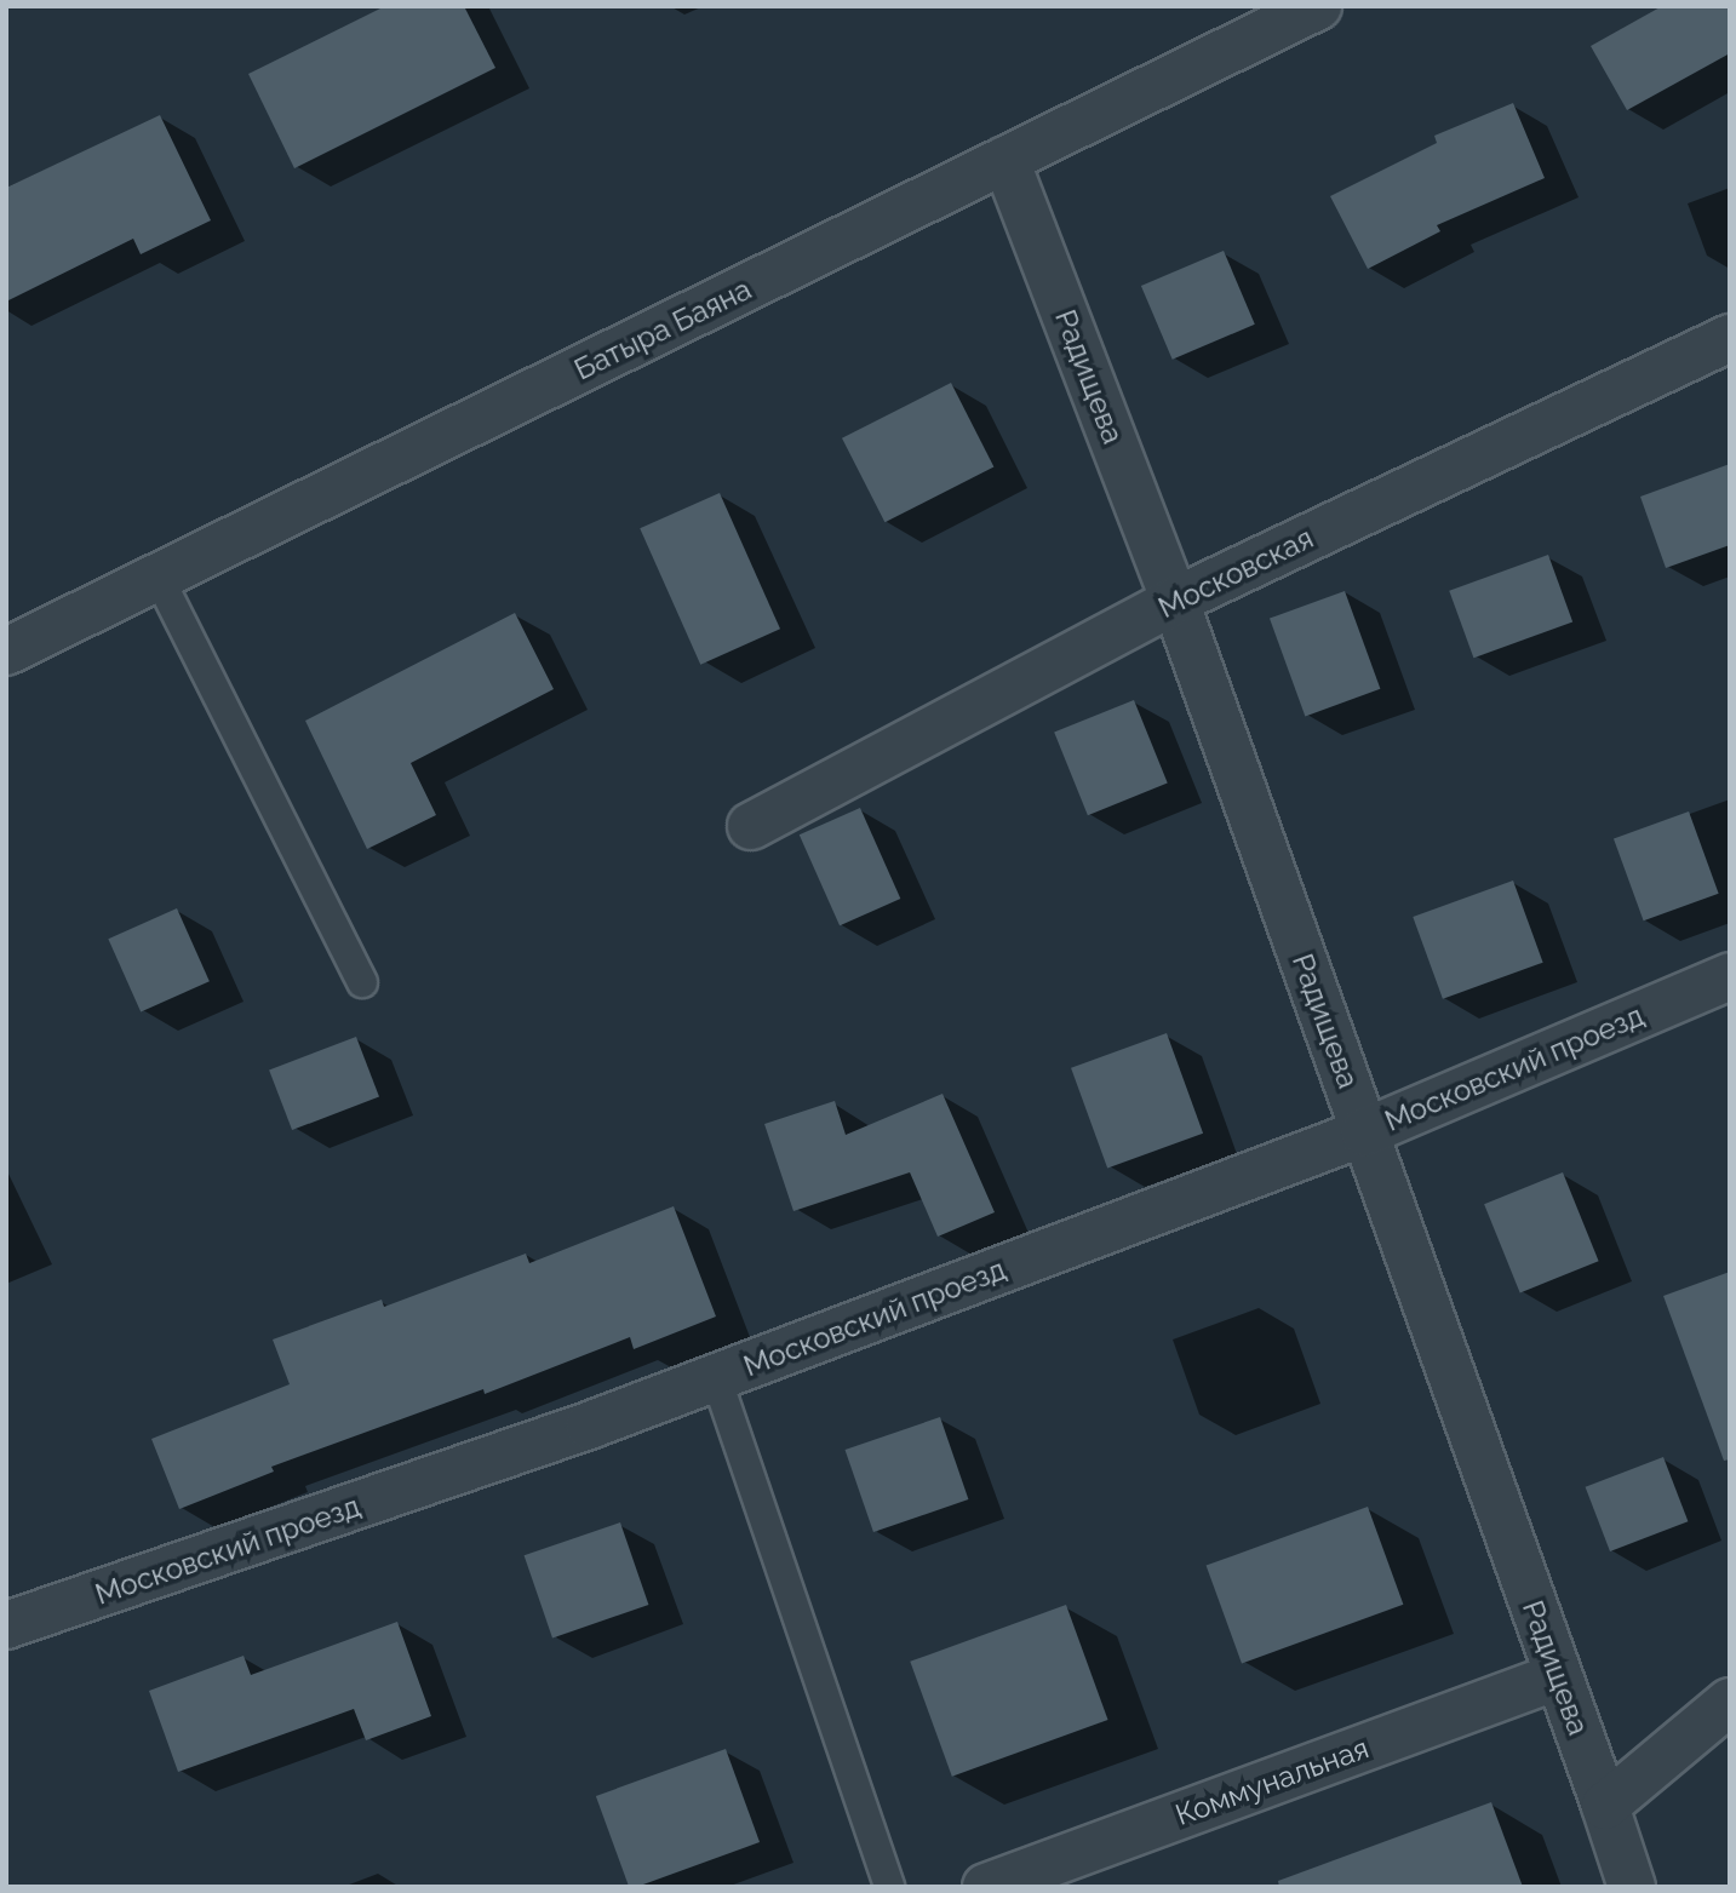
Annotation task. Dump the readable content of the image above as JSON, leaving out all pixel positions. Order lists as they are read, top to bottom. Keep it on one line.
{"streets":{"street":["Батыра Баяна","Радищева","Московская","Московский проезд","Коммунальная"]},"crossings":[["Батыра Баяна","Радищева"],["Радищева","Московская"],["Радищева","Московский проезд"],["Радищева","Коммунальная"]]}
